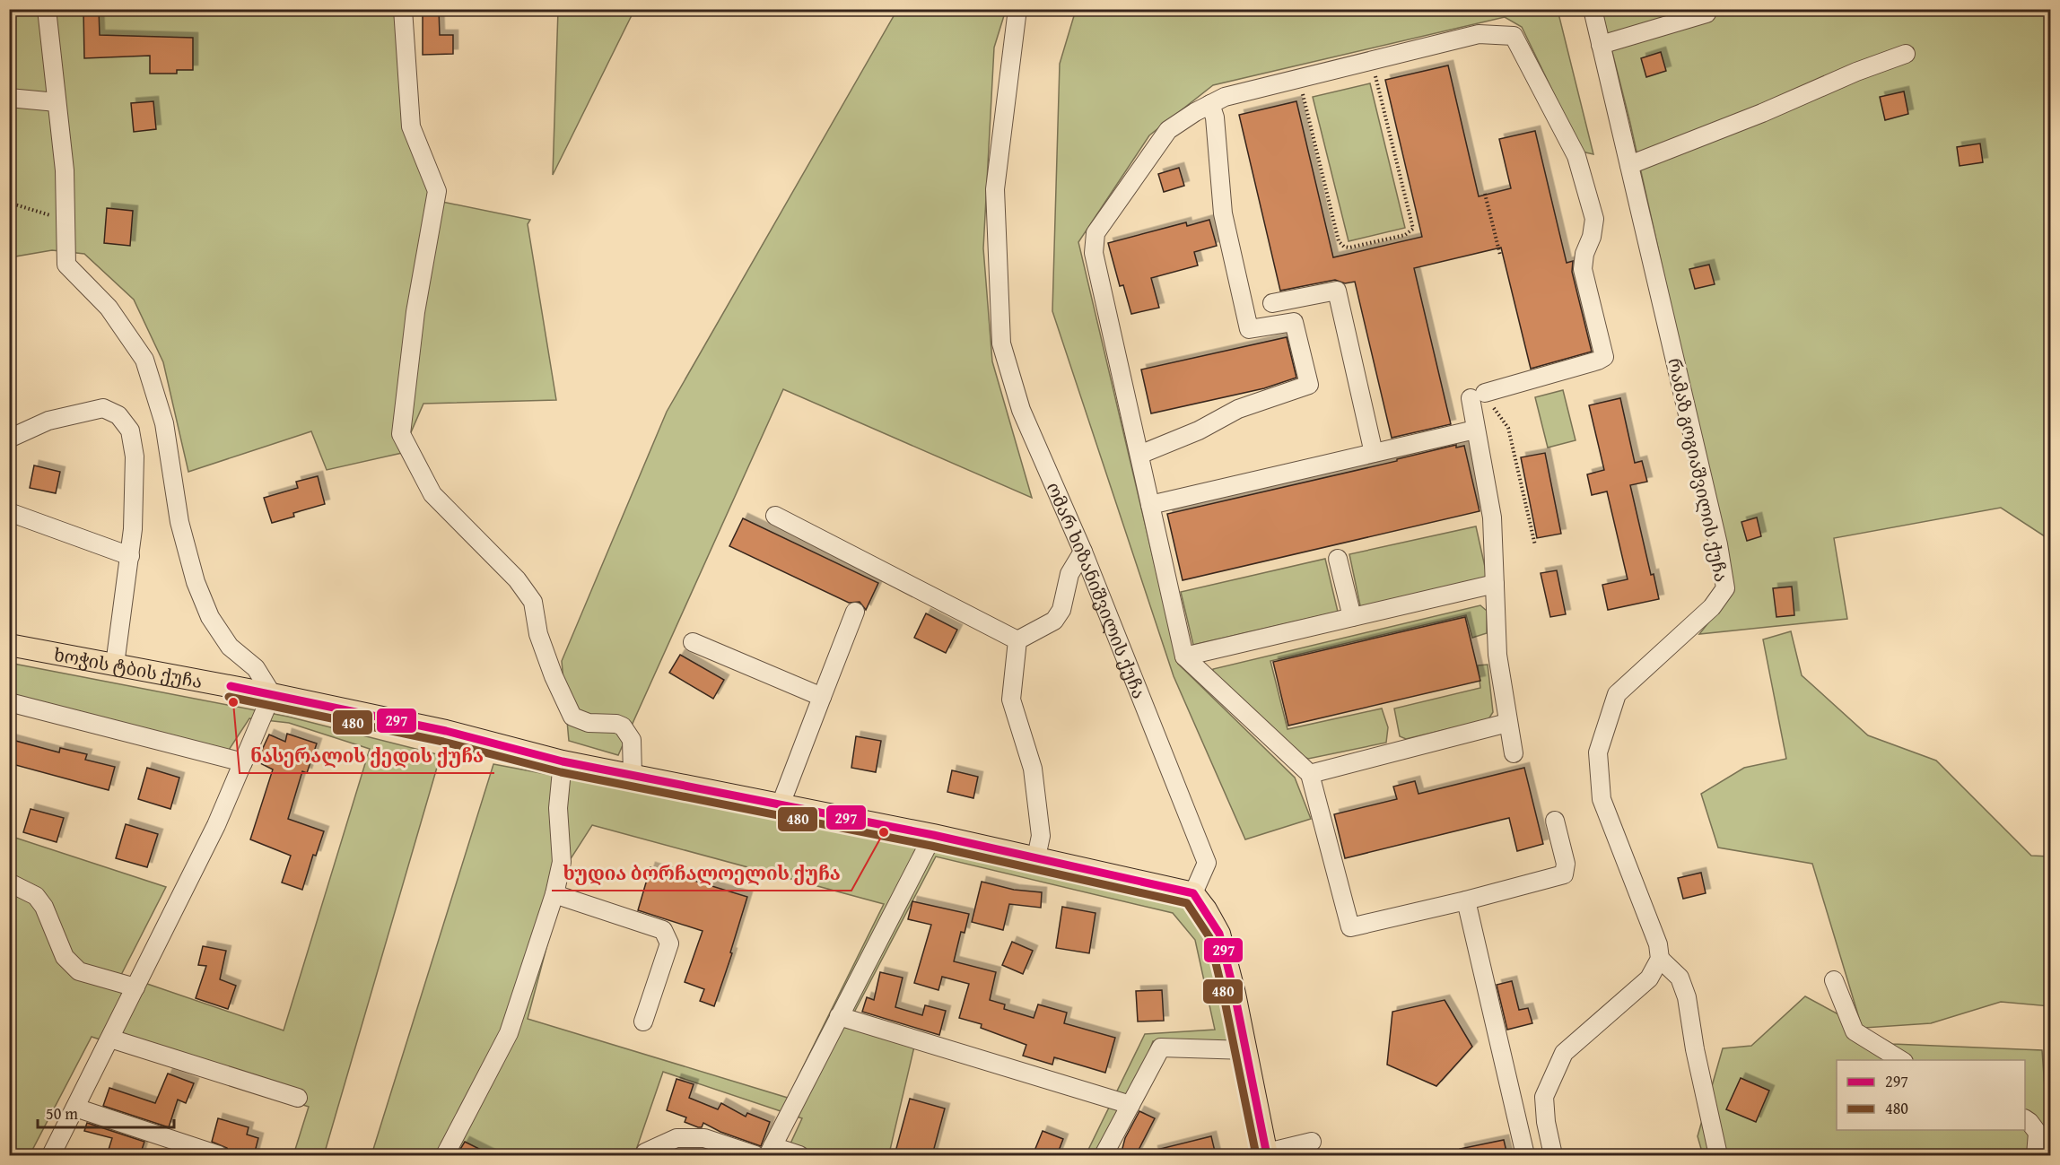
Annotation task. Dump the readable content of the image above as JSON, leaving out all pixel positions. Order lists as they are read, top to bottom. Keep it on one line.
{"streets":{"main road":["ხოჭის ტბის ქუჩა"],"street":["რამაზ გოგიაშვილის ქუჩა","ომარ ხიზანიშვილის ქუჩა"]},"crossings":[["ომარ ხიზანიშვილის ქუჩა","ხოჭის ტბის ქუჩა"]],"places":["ნასერალის ქედის ქუჩა","ხუდია ბორჩალოელის ქუჩა"],"lines":["transit line 297","transit line 480"],"legend":["297","480"],"scale_bar":"50 m"}
